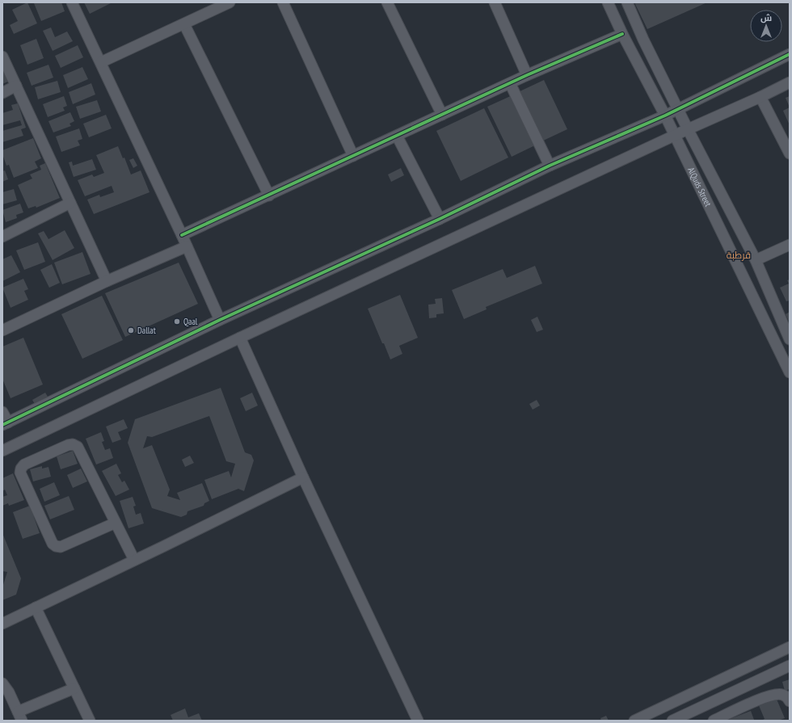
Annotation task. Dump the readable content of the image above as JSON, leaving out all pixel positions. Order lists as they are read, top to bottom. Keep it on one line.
{"streets":{"street":["AlQuds Street"]},"districts":["قرطبة"],"places":["Qaal","Dallat"],"north":"top"}
